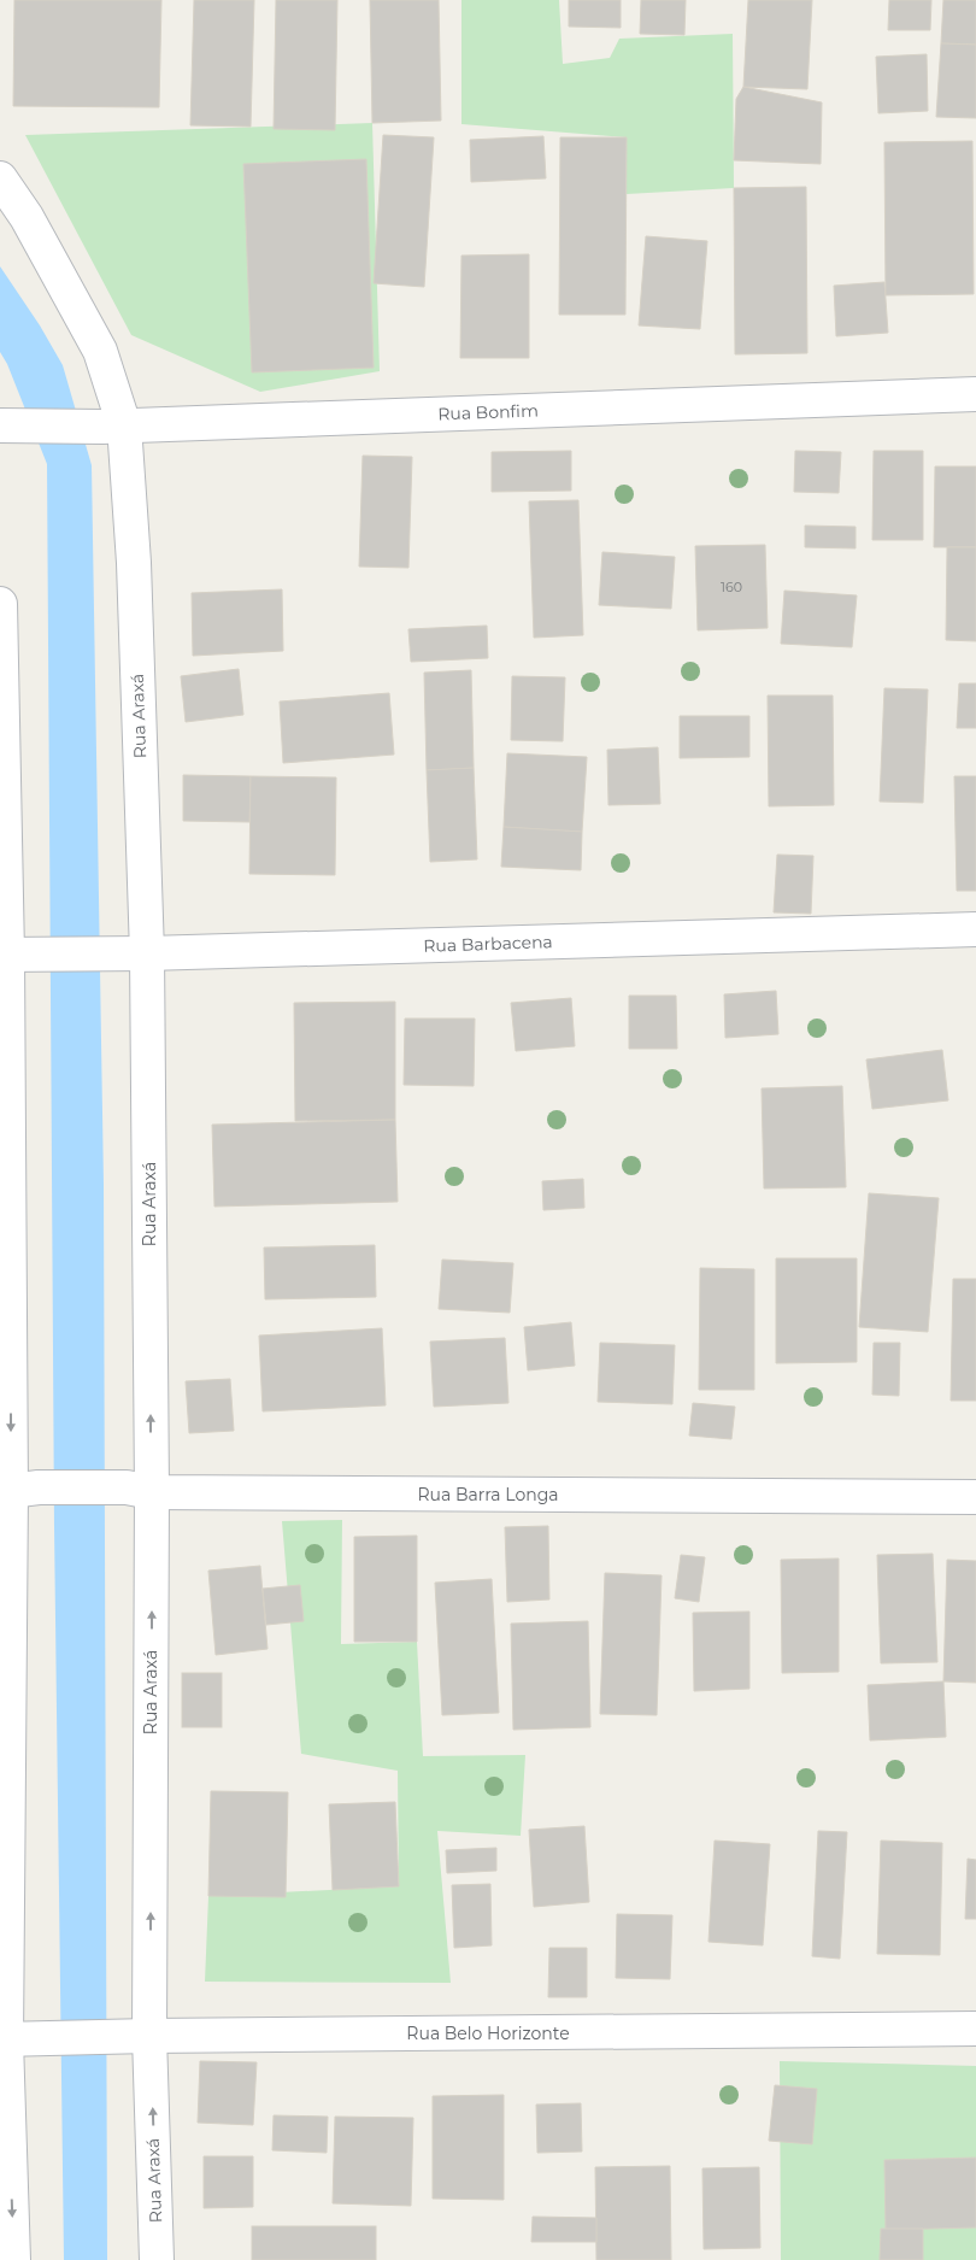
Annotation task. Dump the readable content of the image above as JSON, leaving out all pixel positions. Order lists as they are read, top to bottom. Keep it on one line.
{"streets":{"street":["Rua Bonfim","Rua Araxá","Rua Barbacena","Rua Barra Longa","Rua Belo Horizonte"]},"crossings":[["Rua Bonfim","Rua Araxá"],["Rua Araxá","Rua Barbacena"],["Rua Araxá","Rua Barra Longa"],["Rua Araxá","Rua Belo Horizonte"]],"house_numbers":["160"]}
